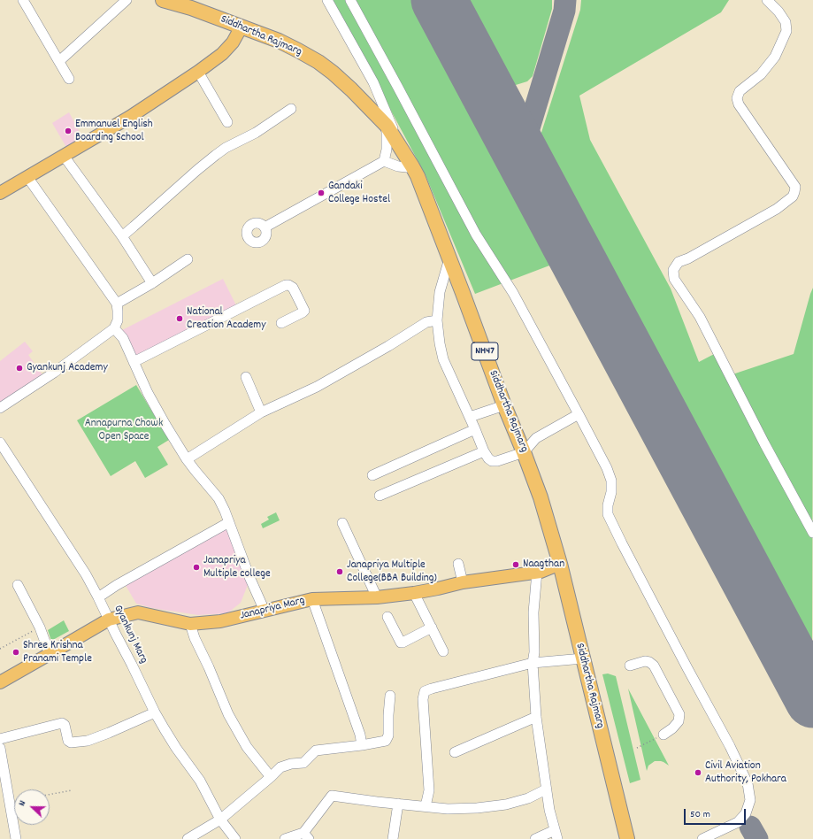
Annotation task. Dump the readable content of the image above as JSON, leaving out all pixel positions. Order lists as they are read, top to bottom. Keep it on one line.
{"streets":{"highway":["Siddhartha Rajmarg","NH47"],"main road":["Janapriya Marg"],"street":["Gyankunj Marg"]},"crossings":[["Siddhartha Rajmarg","Janapriya Marg"],["Janapriya Marg","Gyankunj Marg"]],"parks":["Annapurna Chowk Open Space"],"places":["Emmanuel English Boarding School","Gandaki College Hostel","National Creation Academy","Gyankunj Academy","Naagthan","Janapriya Multiple college","Janapriya Multiple College(BBA Building)","Shree Krishna Pranami Temple","Civil Aviation Authority, Pokhara"],"scale_bar":"50 m","north":"left"}
